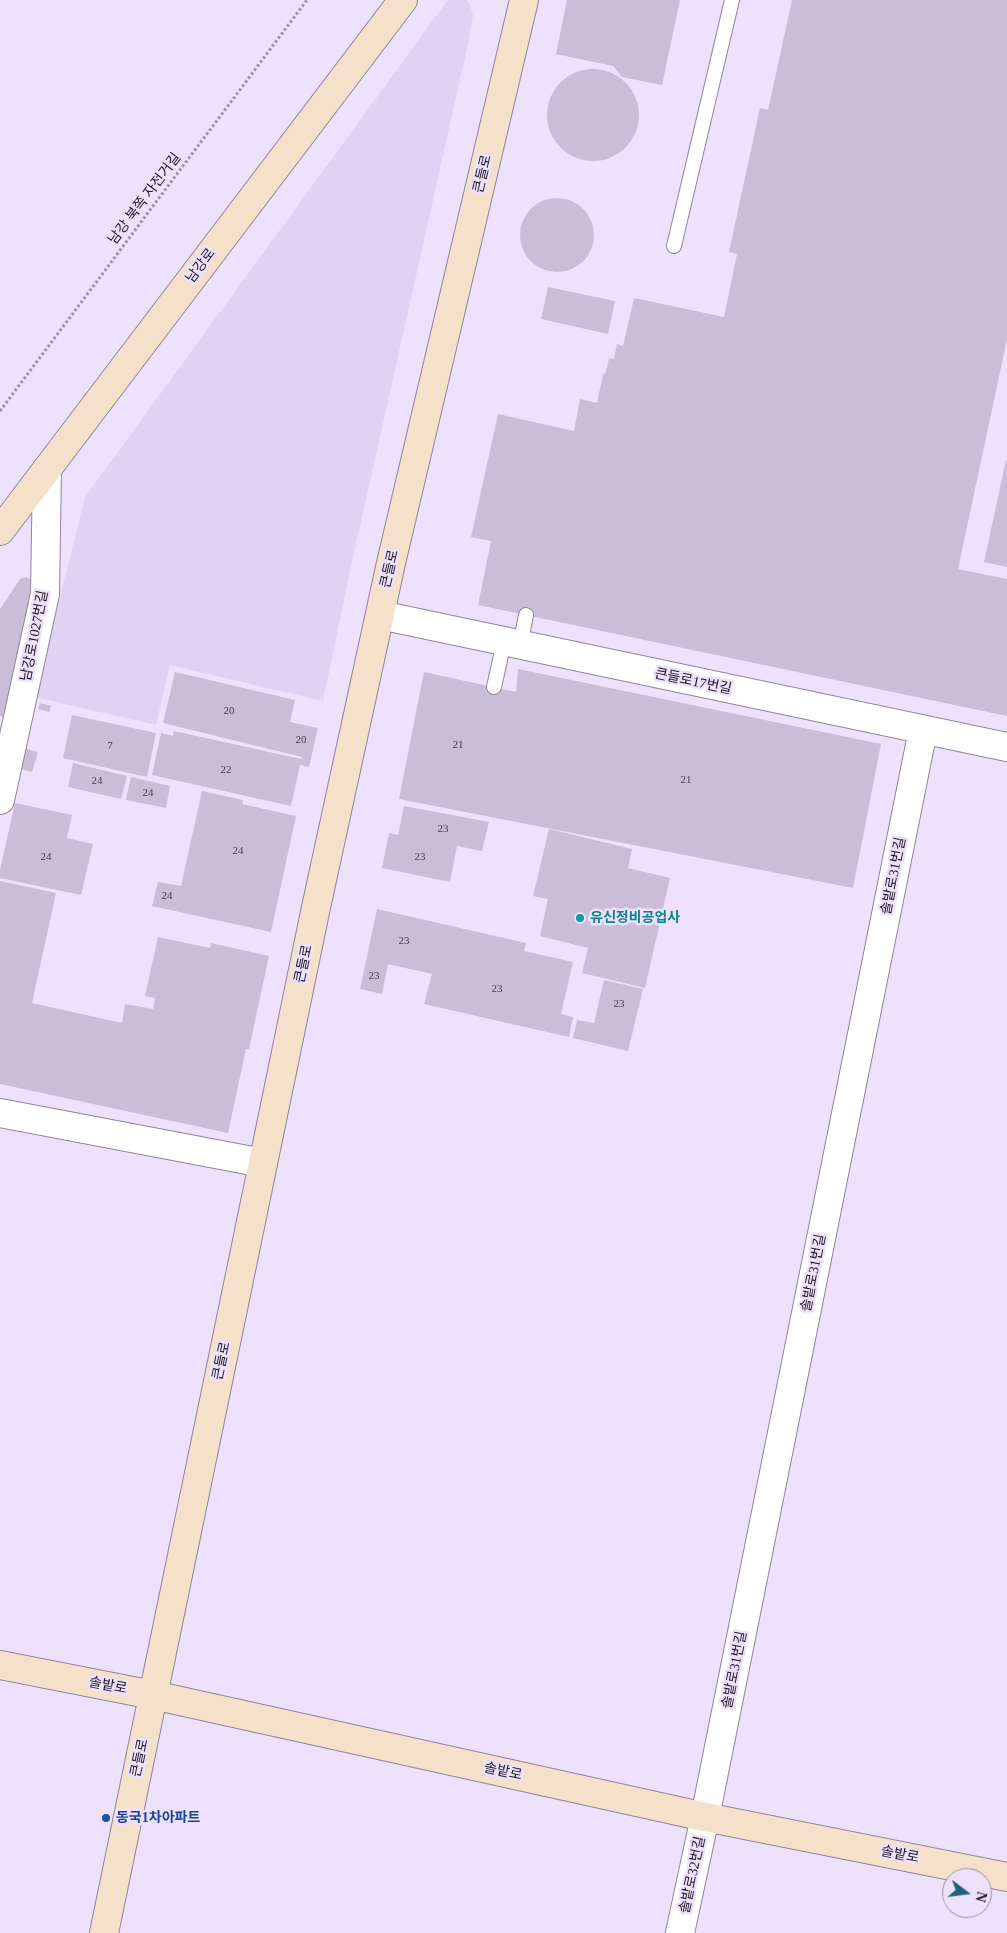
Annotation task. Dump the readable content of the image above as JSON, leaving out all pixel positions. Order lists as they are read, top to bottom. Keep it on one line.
{"streets":{"street":["큰들로","남강로","남강로1027번길","큰들로17번길","솔밭로31번길","솔밭로","솔밭로32번길"],"path":["남강 북쪽 자전거길"]},"crossings":[["큰들로","큰들로17번길"],["큰들로","솔밭로"],["남강로","남강로1027번길"],["큰들로17번길","솔밭로31번길"],["솔밭로31번길","솔밭로"],["솔밭로31번길","솔밭로32번길"],["솔밭로","솔밭로32번길"]],"places":["유신정비공업사","동국1차아파트"],"house_numbers":["20","20","21","7","22","21","24","24","23","24","24","23","24","23","23","23","23"],"north":"right"}
